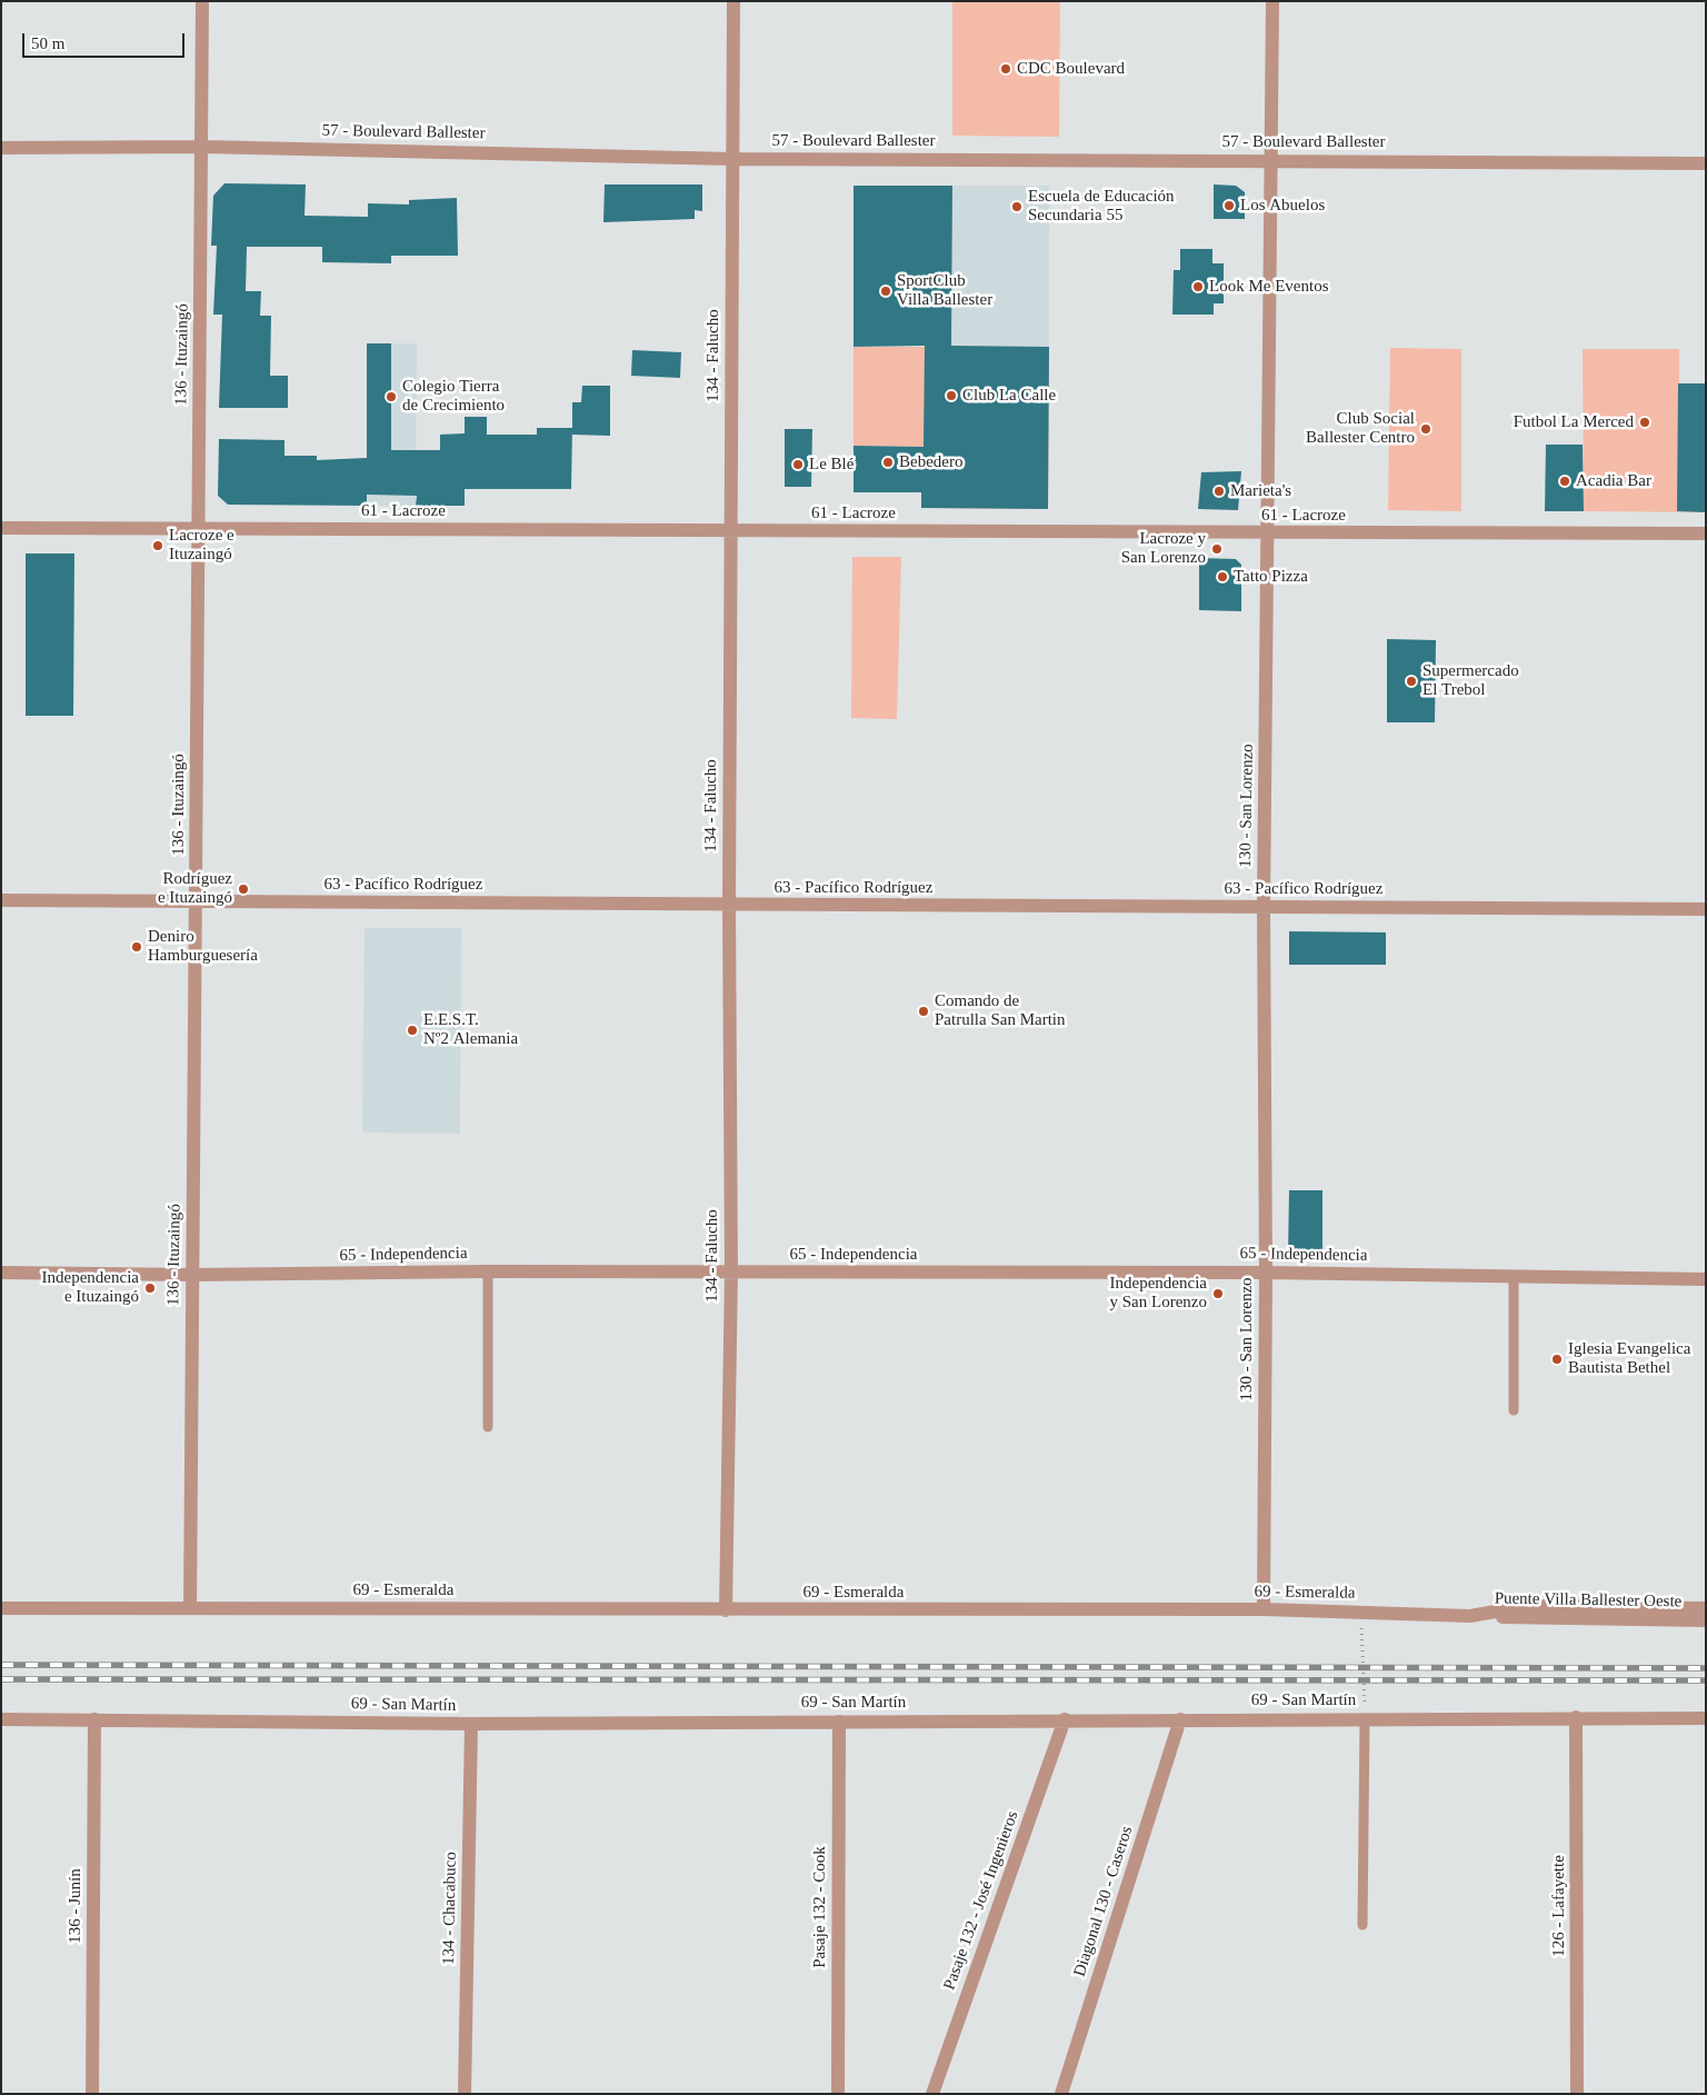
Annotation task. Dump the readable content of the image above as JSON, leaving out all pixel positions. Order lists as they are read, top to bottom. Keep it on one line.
{"streets":{"street":["57 - Boulevard Ballester","136 - Ituzaingó","134 - Falucho","61 - Lacroze","130 - San Lorenzo","63 - Pacífico Rodríguez","65 - Independencia","69 - Esmeralda","Puente Villa Ballester Oeste","69 - San Martín","Pasaje 132 - José Ingenieros","Diagonal 130 - Caseros","136 - Junín","126 - Lafayette","Pasaje 132 - Cook","134 - Chacabuco"]},"crossings":[["57 - Boulevard Ballester","136 - Ituzaingó"],["57 - Boulevard Ballester","134 - Falucho"],["57 - Boulevard Ballester","130 - San Lorenzo"],["136 - Ituzaingó","61 - Lacroze"],["136 - Ituzaingó","63 - Pacífico Rodríguez"],["136 - Ituzaingó","65 - Independencia"],["136 - Ituzaingó","69 - Esmeralda"],["134 - Falucho","61 - Lacroze"],["134 - Falucho","63 - Pacífico Rodríguez"],["134 - Falucho","65 - Independencia"],["134 - Falucho","69 - Esmeralda"],["61 - Lacroze","130 - San Lorenzo"],["130 - San Lorenzo","63 - Pacífico Rodríguez"],["130 - San Lorenzo","65 - Independencia"],["130 - San Lorenzo","69 - Esmeralda"],["69 - Esmeralda","Puente Villa Ballester Oeste"],["69 - San Martín","Pasaje 132 - José Ingenieros"],["69 - San Martín","Diagonal 130 - Caseros"],["69 - San Martín","136 - Junín"],["69 - San Martín","126 - Lafayette"],["69 - San Martín","Pasaje 132 - Cook"],["69 - San Martín","134 - Chacabuco"]],"places":["CDC Boulevard","Los Abuelos","Escuela de Educación Secundaria 55","Look Me Eventos","SportClub Villa Ballester","Club La Calle","Colegio Tierra de Crecimiento","Futbol La Merced","Club Social Ballester Centro","Bebedero","Le Blé","Acadia Bar","Marieta's","Lacroze e Ituzaingó","Lacroze y San Lorenzo","Tatto Pizza","Supermercado El Trebol","Rodríguez e Ituzaingó","Deniro Hamburguesería","Comando de Patrulla San Martin","E.E.S.T. Nº2 Alemania","Independencia e Ituzaingó","Independencia y San Lorenzo","Iglesia Evangelica Bautista Bethel"],"scale_bar":"50 m"}
